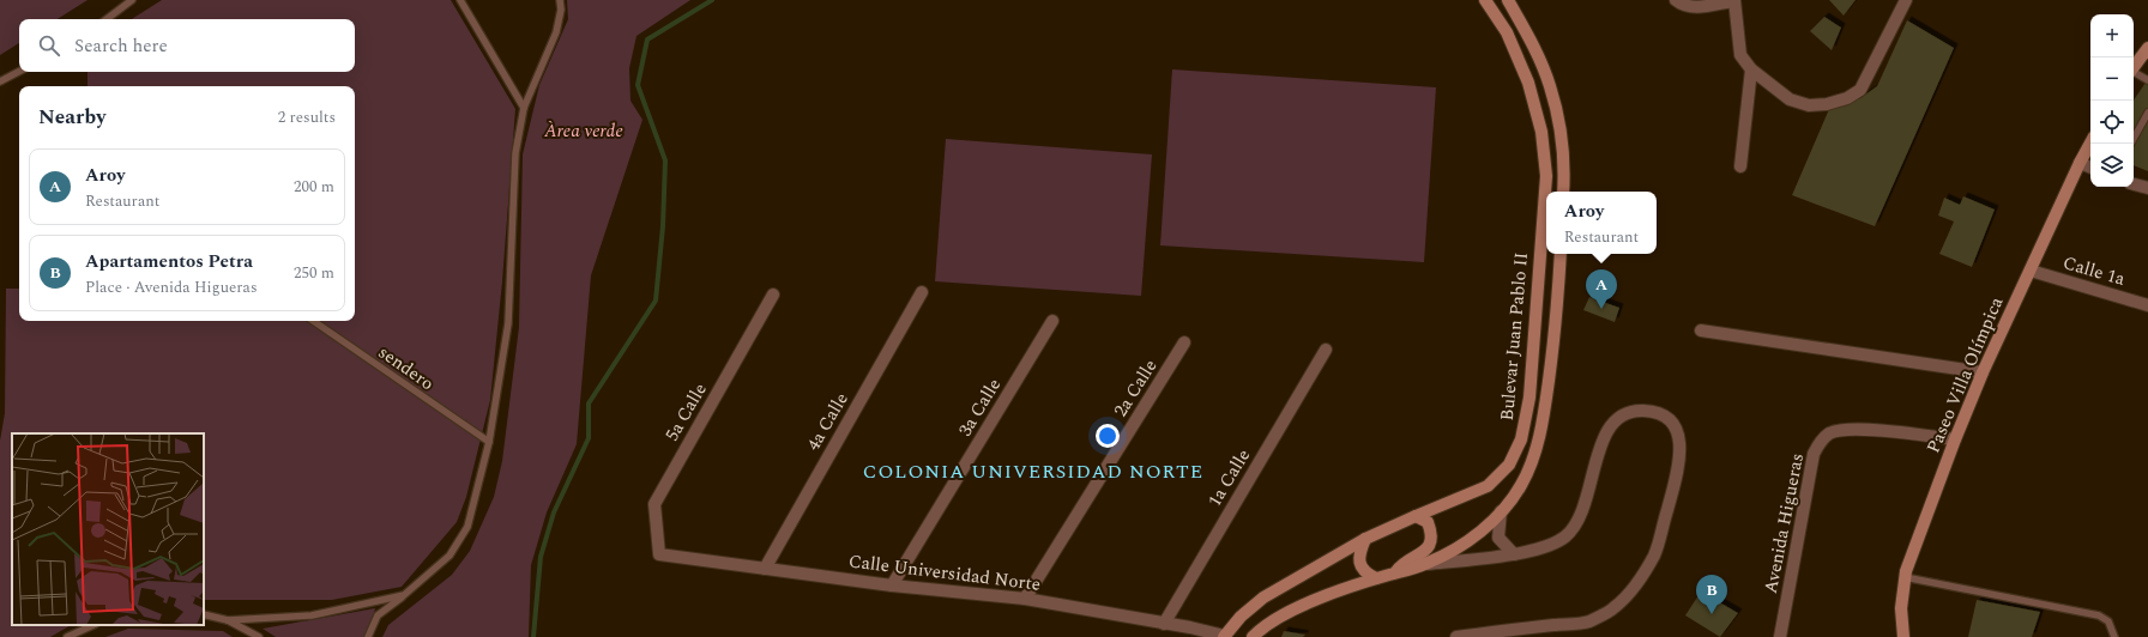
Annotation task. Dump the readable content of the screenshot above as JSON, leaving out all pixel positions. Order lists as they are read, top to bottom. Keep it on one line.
{"streets":{"main road":["Bulevar Juan Pablo II","Paseo Villa Olímpica"],"street":["Calle 1a","2a Calle","3a Calle","5a Calle","4a Calle","1a Calle","Avenida Higueras","Calle Universidad Norte"],"lane":["sendero"]},"crossings":[["Calle 1a","Paseo Villa Olímpica"],["Bulevar Juan Pablo II","Calle Universidad Norte"],["Paseo Villa Olímpica","Avenida Higueras"],["2a Calle","Calle Universidad Norte"],["3a Calle","Calle Universidad Norte"],["5a Calle","Calle Universidad Norte"],["4a Calle","Calle Universidad Norte"],["1a Calle","Calle Universidad Norte"]],"districts":["COLONIA UNIVERSIDAD NORTE"],"parks":["Àrea verde"],"page":{"map_buttons":["+","−"],"search":"Search here","heading":["Nearby","2 results"],"list":[{"mark":"A","name":"Aroy","note":"Restaurant","value":"200 m"},{"mark":"B","name":"Apartamentos Petra","note":"Place · Avenida Higueras","value":"250 m"}],"popup":["Aroy","Restaurant"],"pins":["A","B"]}}
